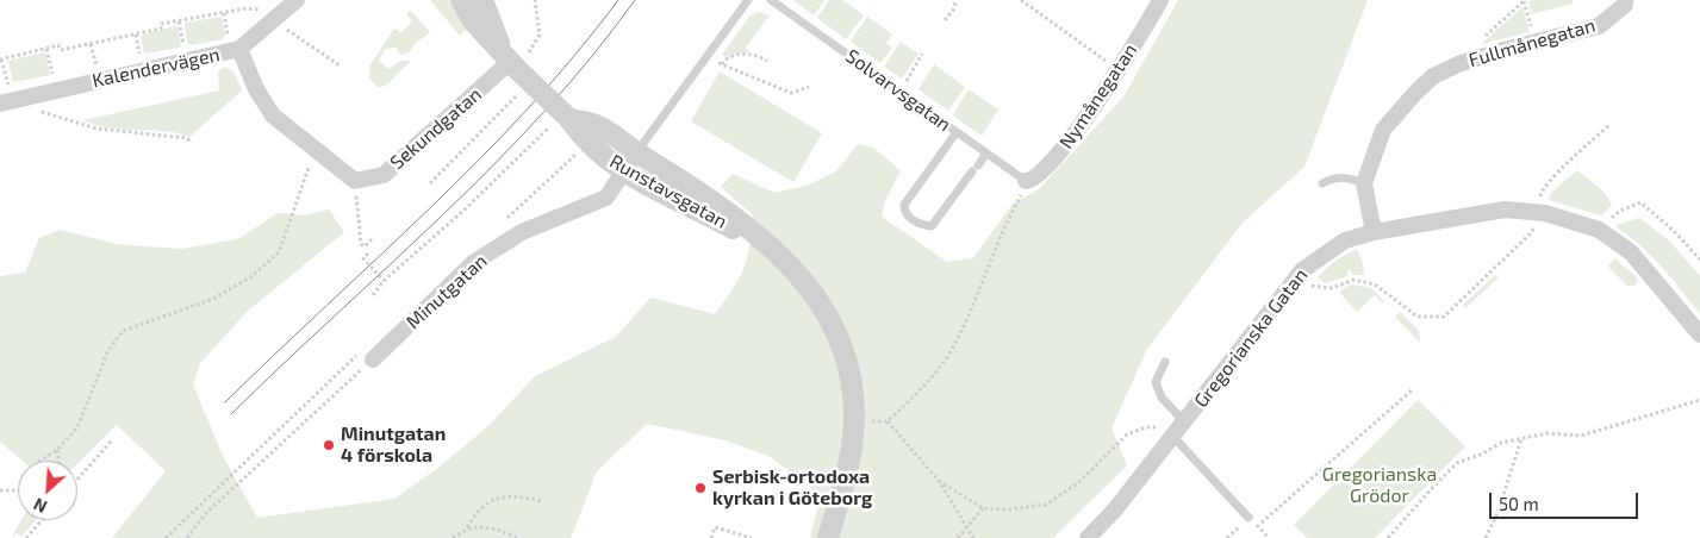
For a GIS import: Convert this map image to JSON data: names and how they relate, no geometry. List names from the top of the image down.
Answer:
{
  "streets": {
    "street": [
      "Fullmånegatan",
      "Kalendervägen",
      "Nymånegatan",
      "Sekundgatan",
      "Runstavsgatan",
      "Minutgatan",
      "Gregorianska Gatan"
    ],
    "lane": ["Solvarvsgatan"]
  },
  "crossings": [
    ["Solvarvsgatan", "Nymånegatan"],
    ["Sekundgatan", "Runstavsgatan"],
    ["Runstavsgatan", "Minutgatan"]
  ],
  "parks": ["Gregorianska Grödor"],
  "places": ["Minutgatan 4 förskola", "Serbisk-ortodoxa kyrkan i Göteborg"],
  "scale_bar": "50 m",
  "north": "bottom left"
}
